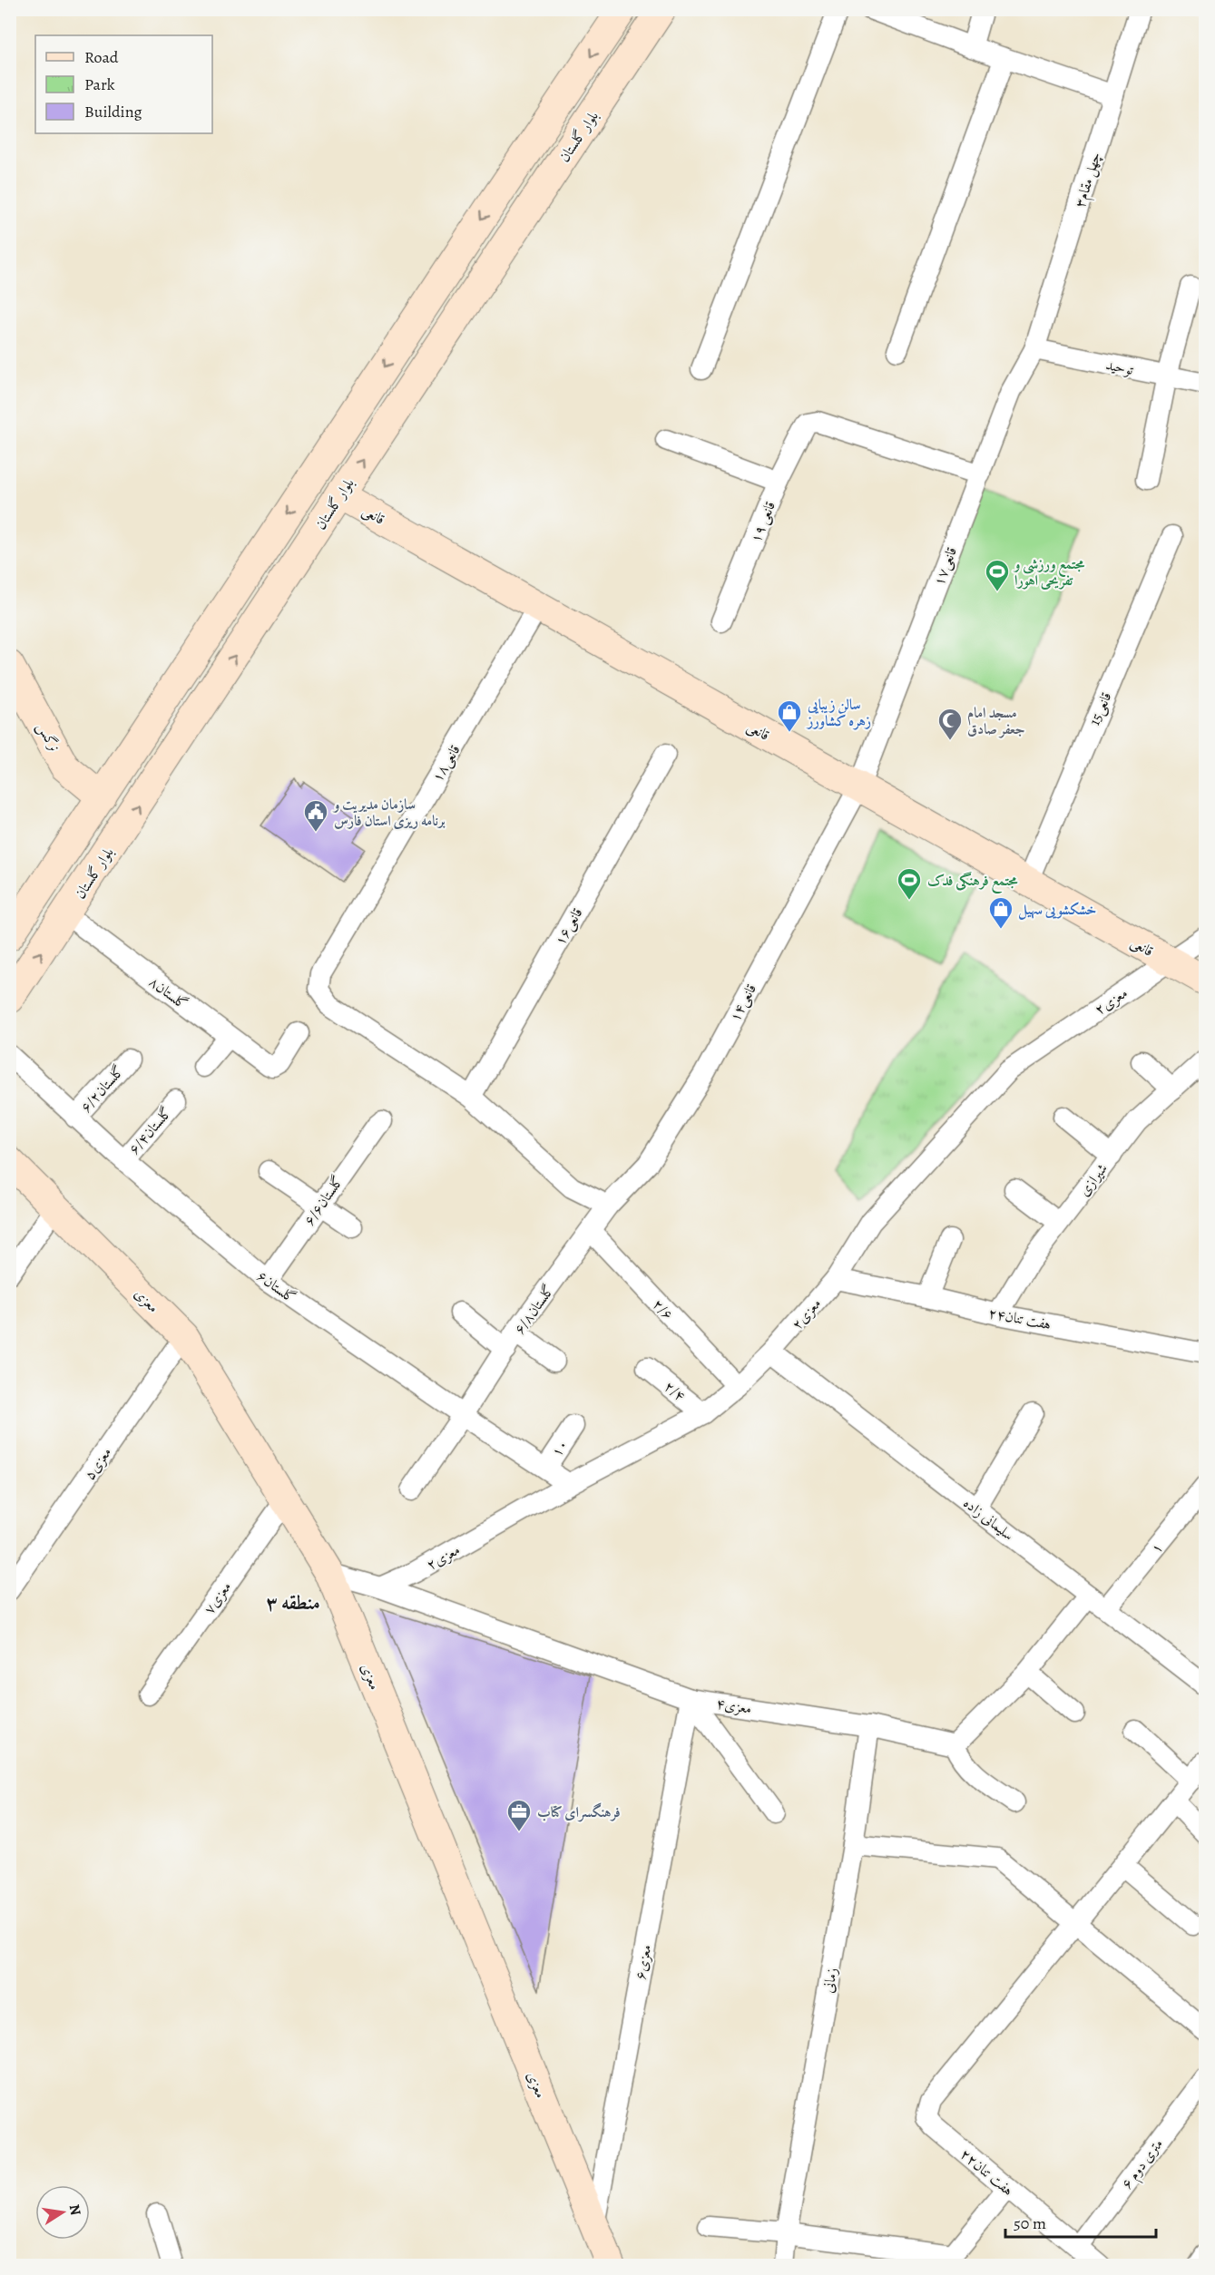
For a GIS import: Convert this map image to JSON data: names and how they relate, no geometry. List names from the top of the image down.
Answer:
{
  "streets": {
    "street": [
      "بلوار گلستان",
      "چهل مقام۳",
      "توحید",
      "قانعی",
      "قانعی ۱۹",
      "۱۷قانعی",
      "15قانعی",
      "نرگس",
      "۱۸قانعی",
      "۱۶قانعی",
      "گلستان۸",
      "۲معزی",
      "۱۴قانعی",
      "۶/۲گلستان",
      "۶/۴گلستان",
      "شیرازی",
      "۶/۶گلستان",
      "گلستان۶",
      "معزی",
      "۶/۸گلستان",
      "۲/۶",
      "هفت تنان۲۴",
      "۲/۴",
      "۱۰",
      "۵معزی",
      "سلیمانی زاده",
      "۱",
      "۷معزی",
      "۴معزی",
      "۶معزی",
      "زمانی",
      "۶ متری دوم",
      "۲۲هفت تنان"
    ]
  },
  "crossings": [
    ["بلوار گلستان", "قانعی"],
    ["بلوار گلستان", "گلستان۸"],
    ["چهل مقام۳", "توحید"],
    ["چهل مقام۳", "۱۷قانعی"],
    ["توحید", "۱۷قانعی"],
    ["قانعی", "۱۷قانعی"],
    ["قانعی", "15قانعی"],
    ["قانعی", "۱۸قانعی"],
    ["قانعی", "۲معزی"],
    ["قانعی", "۱۴قانعی"],
    ["قانعی ۱۹", "۱۷قانعی"],
    ["۱۷قانعی", "۱۴قانعی"],
    ["۱۸قانعی", "۱۶قانعی"],
    ["۲معزی", "گلستان۶"],
    ["۲معزی", "۲/۶"],
    ["۲معزی", "هفت تنان۲۴"],
    ["۲معزی", "۲/۴"],
    ["۲معزی", "سلیمانی زاده"],
    ["۲معزی", "۴معزی"],
    ["۱۴قانعی", "۶/۸گلستان"],
    ["۶/۲گلستان", "گلستان۶"],
    ["۶/۴گلستان", "گلستان۶"],
    ["شیرازی", "هفت تنان۲۴"],
    ["۶/۶گلستان", "گلستان۶"],
    ["گلستان۶", "۶/۸گلستان"],
    ["گلستان۶", "۱۰"],
    ["معزی", "۵معزی"],
    ["معزی", "۷معزی"],
    ["معزی", "۴معزی"],
    ["معزی", "۶معزی"],
    ["۶/۸گلستان", "۲/۶"],
    ["سلیمانی زاده", "۱"],
    ["۴معزی", "۶معزی"],
    ["۴معزی", "زمانی"],
    ["۶ متری دوم", "۲۲هفت تنان"]
  ],
  "districts": ["منطقه ۳"],
  "places": {
    "sports": ["مجتمع ورزشی و تفریحی اهورا", "مجتمع فرهنگی فدک"],
    "shop": ["سالن زیبایی زهره کشاورز", "خشکشویی سهیل"],
    "mosque": ["مسجد امام جعفر صادق"],
    "public building": ["سازمان مدیریت و برنامه ریزی استان فارس"],
    "office": ["فرهنگسرای کتاب"]
  },
  "legend": ["Road", "Park", "Building"],
  "scale_bar": "50 m",
  "north": "right"
}
